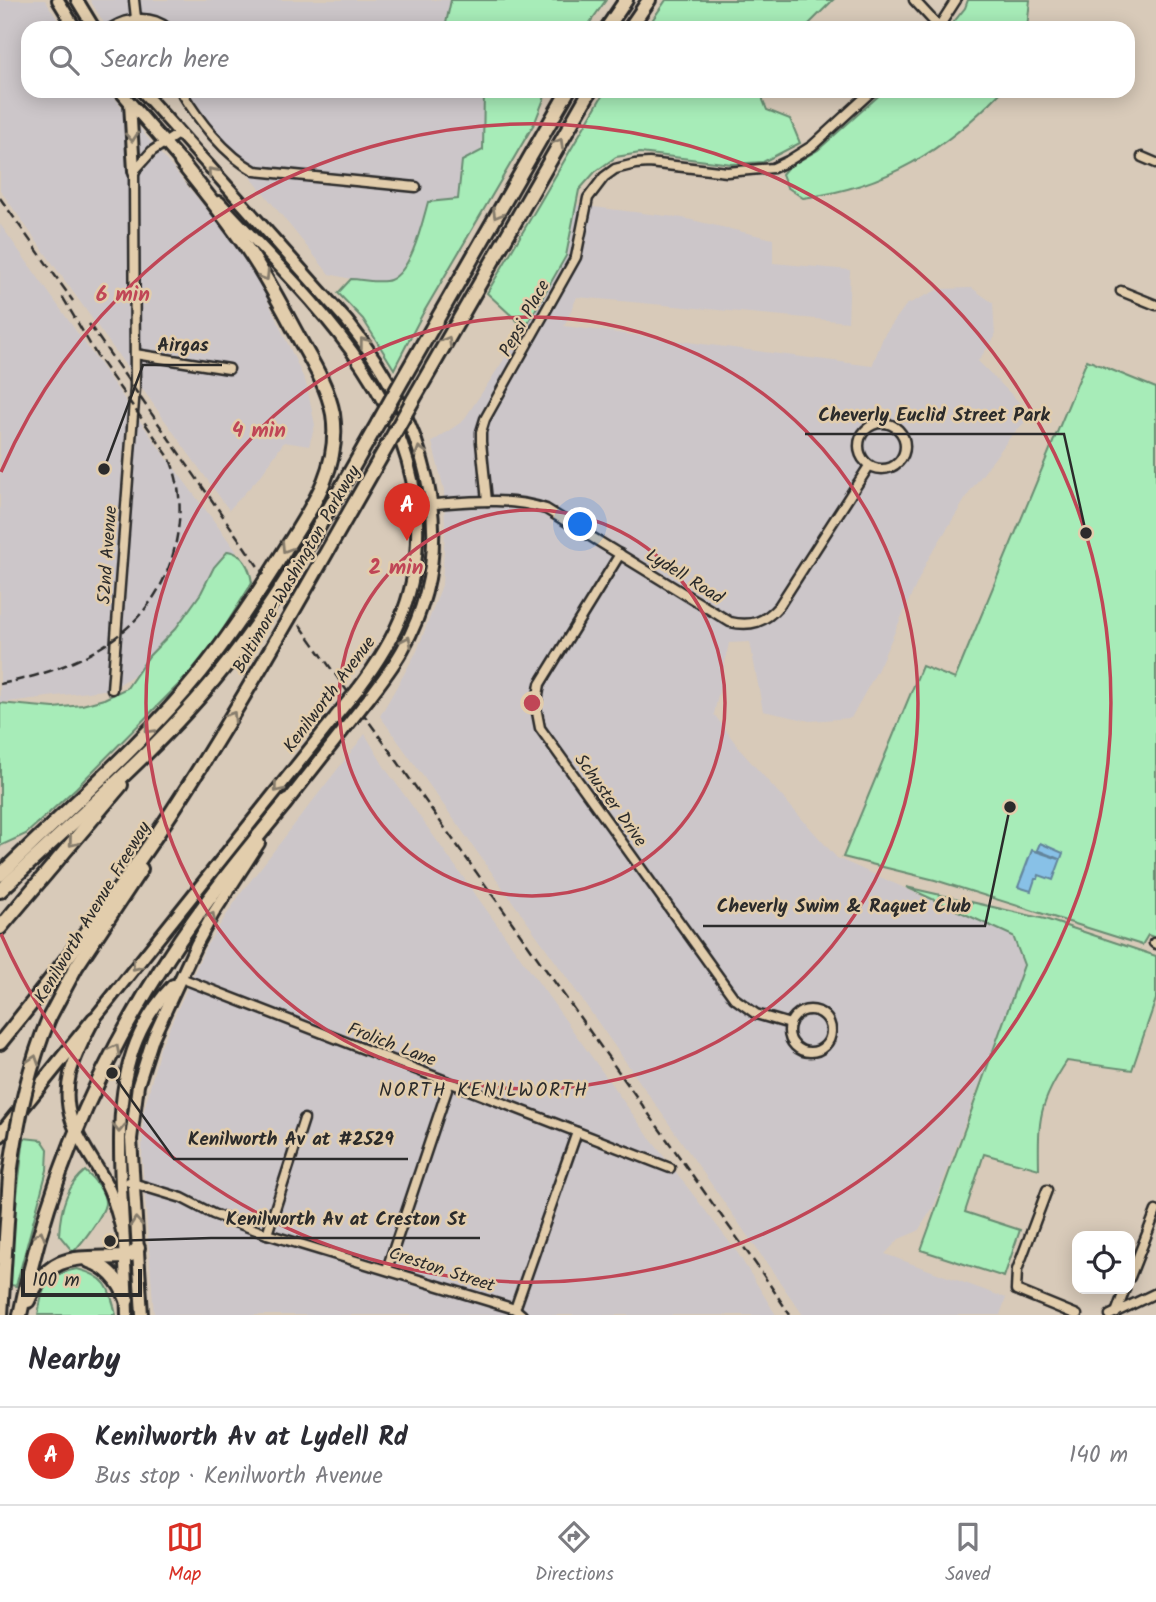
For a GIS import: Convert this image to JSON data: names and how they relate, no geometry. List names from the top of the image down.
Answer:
{
  "streets": {
    "highway": ["Baltimore-Washington Parkway", "Kenilworth Avenue Freeway"],
    "main road": ["Kenilworth Avenue"],
    "street": [
      "Pepsi Place",
      "52nd Avenue",
      "Lydell Road",
      "Schuster Drive",
      "Frolich Lane",
      "Creston Street"
    ]
  },
  "crossings": [
    ["Pepsi Place", "Lydell Road"],
    ["Baltimore-Washington Parkway", "Kenilworth Avenue Freeway"],
    ["Lydell Road", "Kenilworth Avenue"],
    ["Lydell Road", "Schuster Drive"],
    ["Kenilworth Avenue", "Frolich Lane"],
    ["Kenilworth Avenue", "Creston Street"]
  ],
  "districts": ["NORTH KENILWORTH"],
  "places": [
    "Airgas",
    "Cheverly Euclid Street Park",
    "Cheverly Swim & Raquet Club",
    "Kenilworth Av at #2529",
    "Kenilworth Av at Creston St"
  ],
  "scale_bar": "100 m",
  "page": {
    "search": "Search here",
    "pins": "A",
    "scale": "100 m",
    "heading": "Nearby",
    "list": [
      {
        "mark": "A",
        "name": "Kenilworth Av at Lydell Rd",
        "note": "Bus stop · Kenilworth Avenue",
        "value": "140 m"
      }
    ],
    "nav": ["Map", "Directions", "Saved"]
  },
  "rings": ["6 min", "4 min", "2 min"]
}
